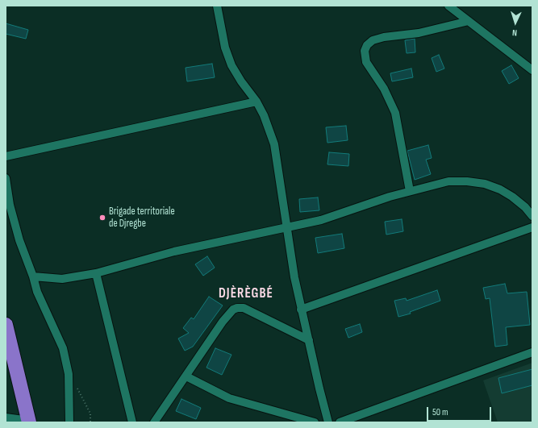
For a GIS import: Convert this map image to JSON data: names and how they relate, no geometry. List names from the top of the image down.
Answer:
{
  "districts": ["DJÈRÈGBÉ"],
  "places": ["Brigade territoriale de Djregbe"],
  "scale_bar": "50 m",
  "north": "bottom"
}
